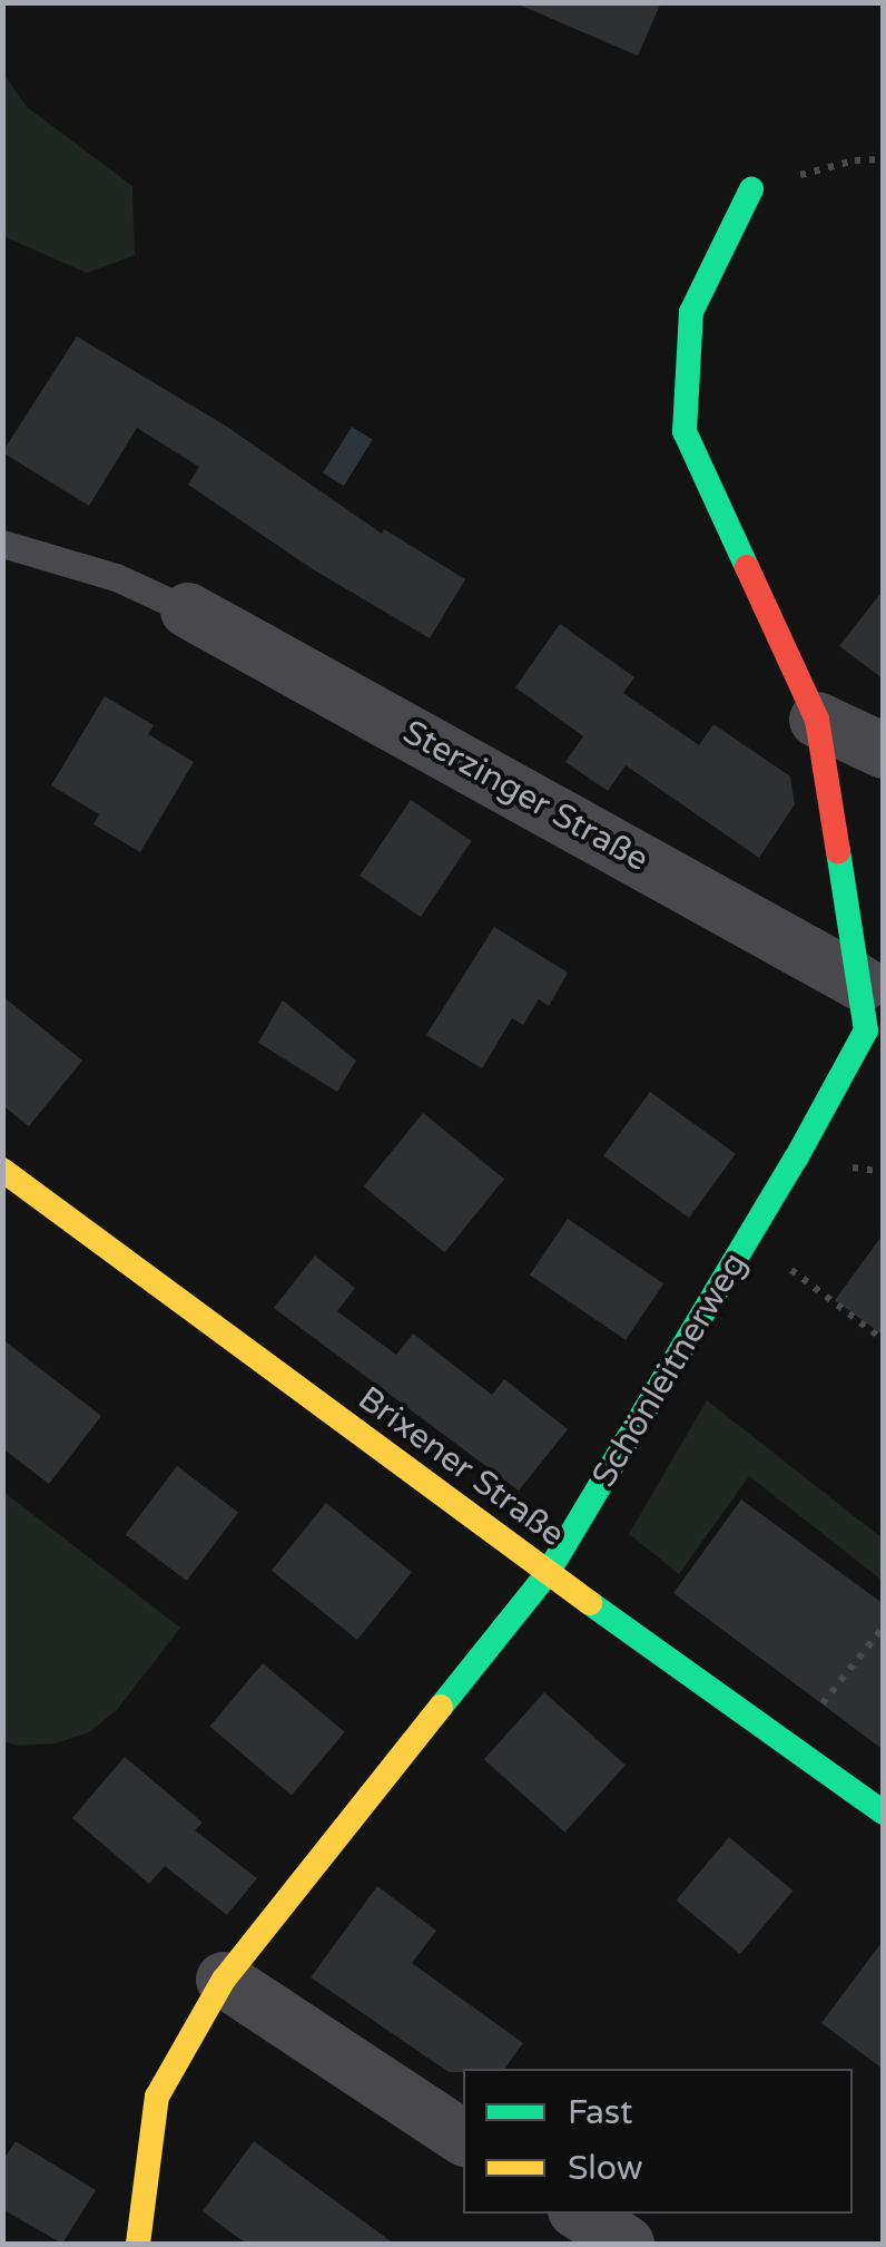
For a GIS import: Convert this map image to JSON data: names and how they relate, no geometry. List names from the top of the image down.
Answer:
{
  "streets": {
    "street": ["Sterzinger Straße", "Schönleitnerweg", "Brixener Straße"]
  },
  "crossings": [
    ["Sterzinger Straße", "Schönleitnerweg"],
    ["Schönleitnerweg", "Brixener Straße"]
  ],
  "legend": ["Fast", "Slow"]
}
